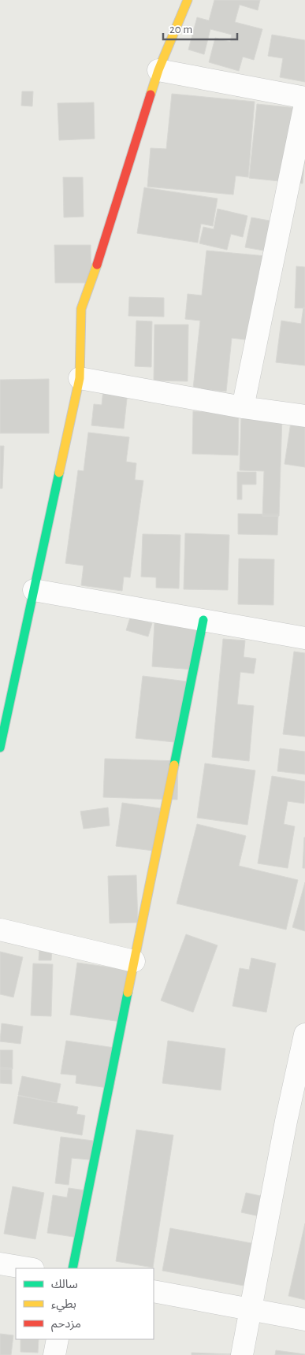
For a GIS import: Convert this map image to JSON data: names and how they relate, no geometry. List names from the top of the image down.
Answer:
{
  "legend": ["سالك", "بطيء", "مزدحم"],
  "scale_bar": "20 m"
}
